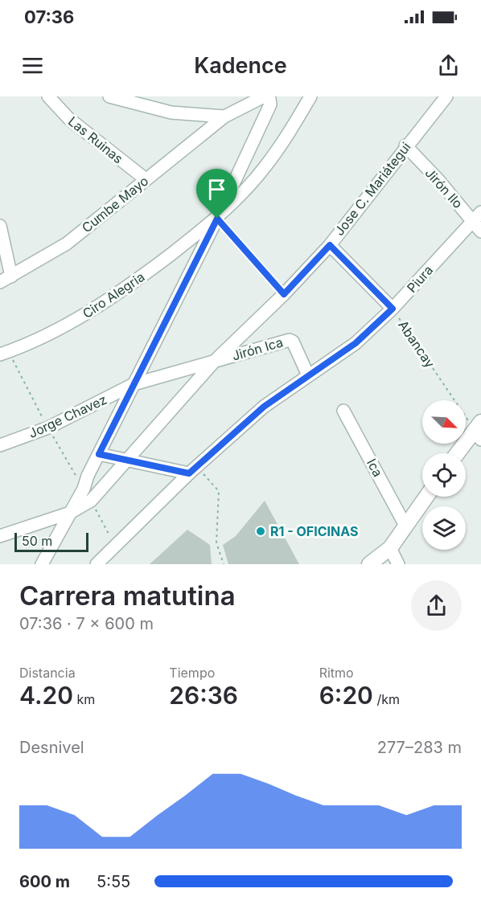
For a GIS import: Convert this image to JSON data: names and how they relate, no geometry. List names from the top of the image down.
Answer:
{
  "streets": {
    "street": [
      "Las Ruinas",
      "Jirón Ilo",
      "Jose C. Mariátegui",
      "Cumbe Mayo",
      "Piura",
      "Ciro Alegria",
      "Abancay",
      "Jirón Ica",
      "Jorge Chavez",
      "Ica"
    ]
  },
  "crossings": [
    ["Las Ruinas", "Cumbe Mayo"],
    ["Jirón Ilo", "Jose C. Mariátegui"],
    ["Jirón Ilo", "Piura"],
    ["Jose C. Mariátegui", "Abancay"],
    ["Jose C. Mariátegui", "Jirón Ica"],
    ["Jose C. Mariátegui", "Jorge Chavez"],
    ["Piura", "Abancay"],
    ["Piura", "Jirón Ica"],
    ["Jirón Ica", "Jorge Chavez"]
  ],
  "places": ["R1 - OFICINAS"],
  "scale_bar": "50 m",
  "north": "bottom right",
  "page": {
    "status": "07:36",
    "header": "Kadence",
    "scale": "50 m",
    "heading": ["Carrera matutina", "07:36 · 7 × 600 m"],
    "stats": [
      ["Distancia", "4.20 km"],
      ["Tiempo", "26:36"],
      ["Ritmo", "6:20 /km"]
    ],
    "chart": ["Desnivel", "277–283 m"],
    "list": [
      {
        "name": "600 m",
        "note": "5:55"
      }
    ]
  }
}
